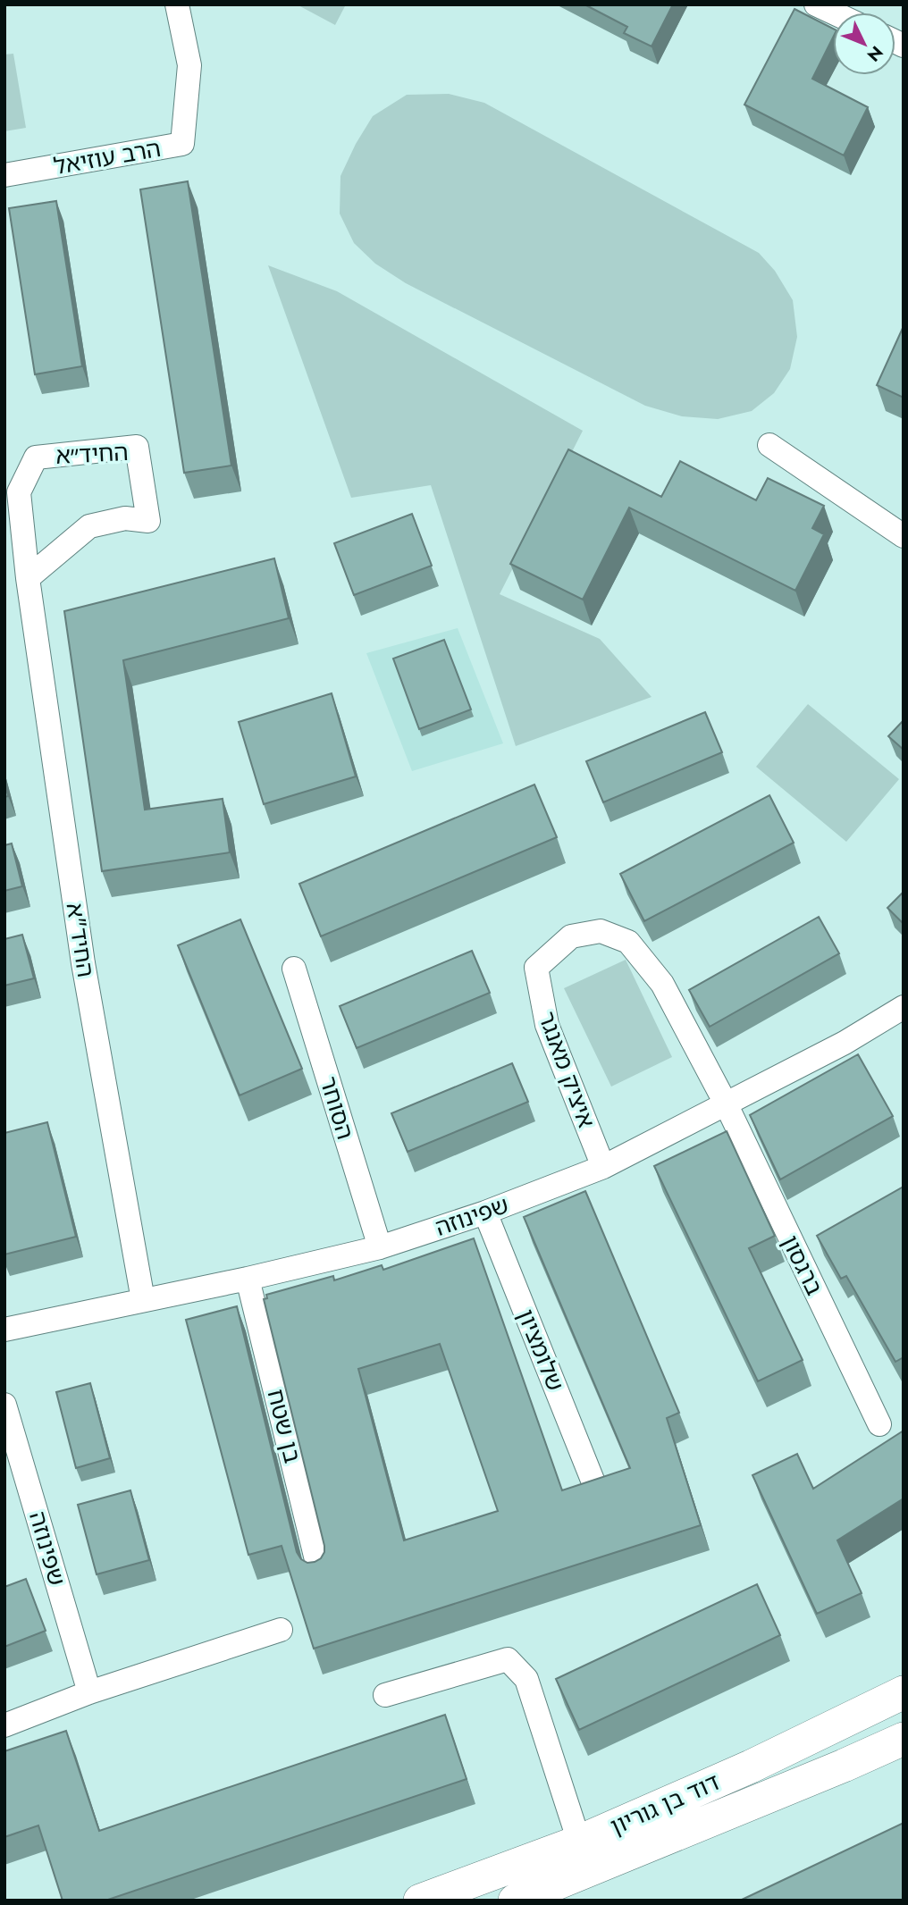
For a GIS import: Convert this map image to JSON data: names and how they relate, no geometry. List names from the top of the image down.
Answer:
{
  "streets": {
    "main road": ["דוד בן גוריון"],
    "street": [
      "הרב עוזיאל",
      "החיד״א",
      "החיד\"א",
      "איציק מאנגר",
      "הסוחר",
      "שפינוזה",
      "ברגסון",
      "שלומציון",
      "בן שטח"
    ]
  },
  "crossings": [
    ["החיד״א", "החיד\"א"],
    ["החיד\"א", "שפינוזה"],
    ["איציק מאנגר", "שפינוזה"],
    ["איציק מאנגר", "ברגסון"],
    ["הסוחר", "שפינוזה"],
    ["שפינוזה", "ברגסון"],
    ["שפינוזה", "שלומציון"],
    ["שפינוזה", "בן שטח"]
  ],
  "north": "bottom right"
}
